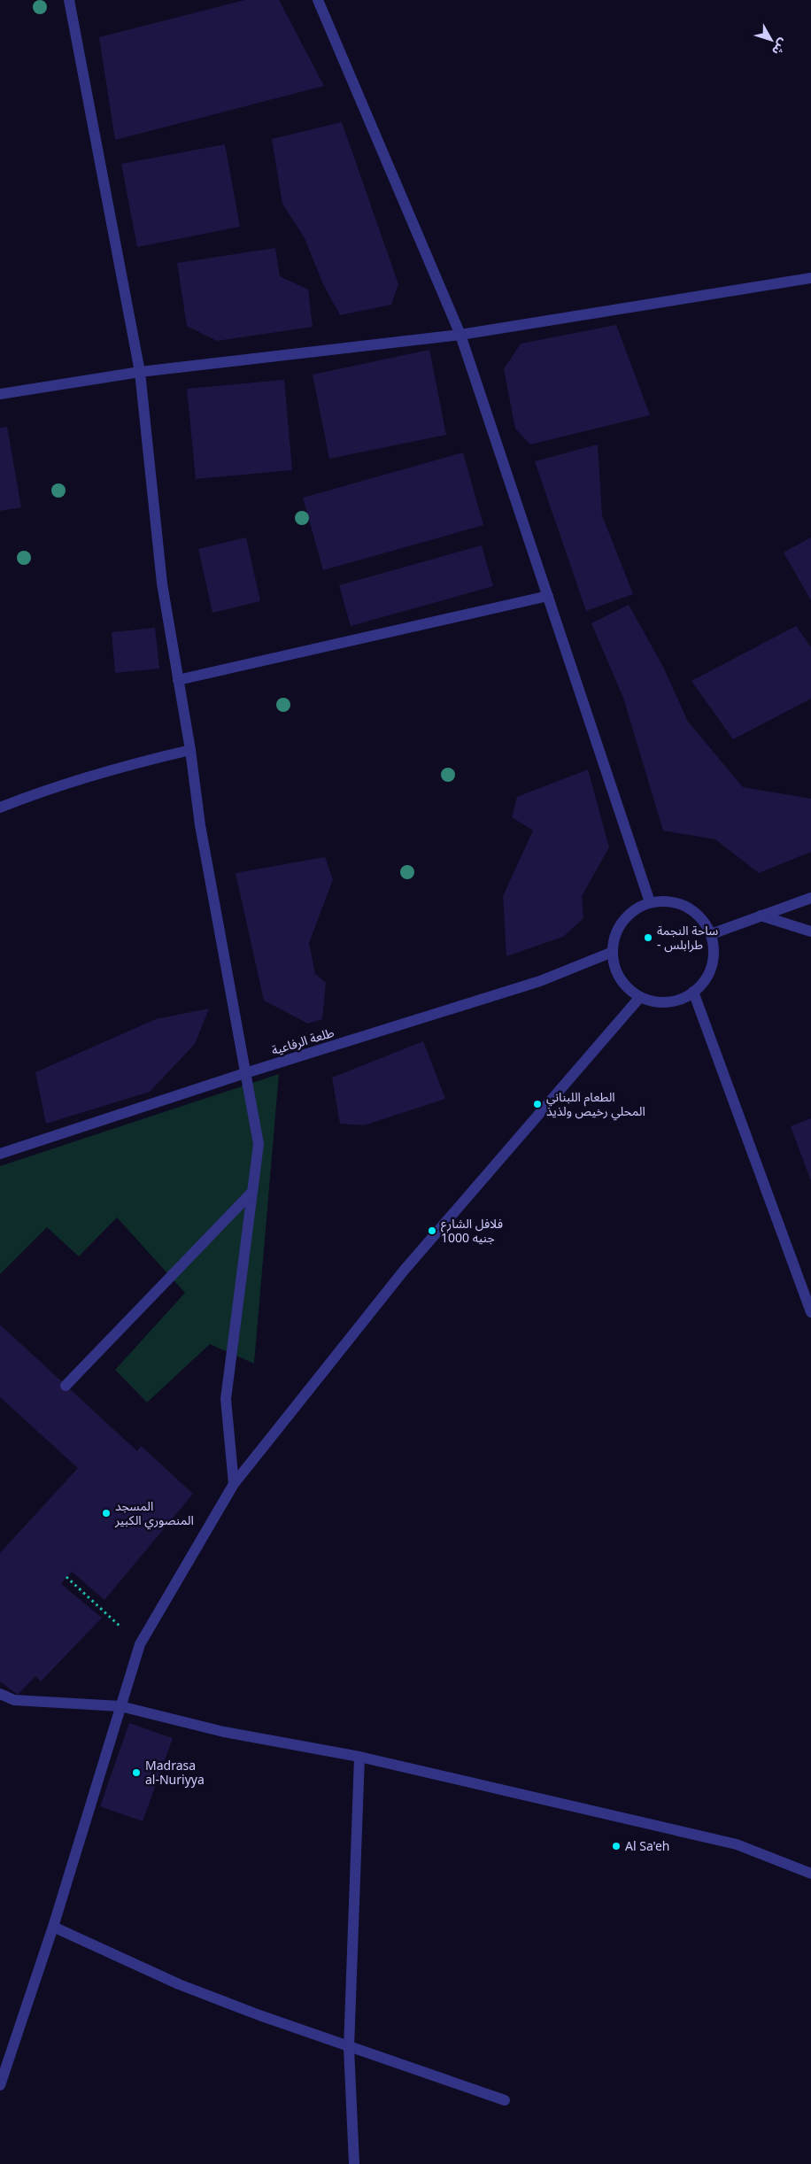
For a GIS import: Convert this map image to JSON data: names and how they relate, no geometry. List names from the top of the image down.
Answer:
{
  "streets": {
    "street": ["طلعة الرفاعية"]
  },
  "places": [
    "ساحة النجمة - طرابلس",
    "الطعام اللبناني المحلي رخيص ولذيذ",
    "فلافل الشارع 1000 جنيه",
    "المسجد المنصوري الكبير",
    "Madrasa al-Nuriyya",
    "Al Sa'eh"
  ],
  "north": "bottom right"
}
